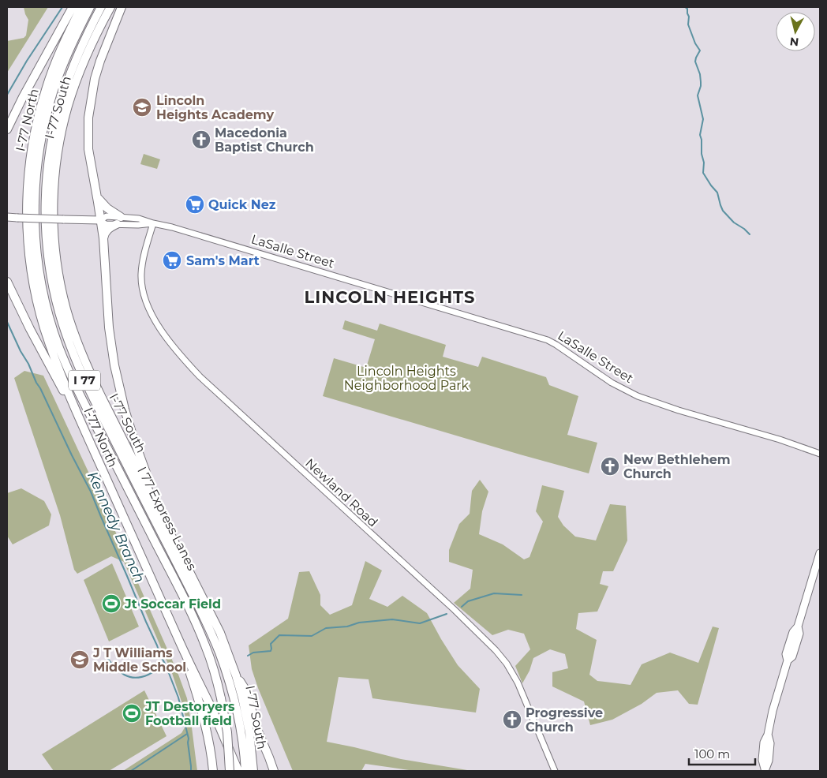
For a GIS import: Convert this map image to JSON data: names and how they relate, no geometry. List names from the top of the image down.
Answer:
{
  "streets": {
    "highway": [
      "I-77 South",
      "I-77 North",
      "I 77",
      "I 77 Express Lanes"
    ],
    "main road": ["LaSalle Street"],
    "street": ["Newland Road"]
  },
  "crossings": [
    ["LaSalle Street", "Newland Road"]
  ],
  "districts": ["LINCOLN HEIGHTS"],
  "water": ["Kennedy Branch"],
  "parks": ["Lincoln Heights Neighborhood Park"],
  "places": {
    "school or university": ["Lincoln Heights Academy", "J T Williams Middle School"],
    "church": ["Macedonia Baptist Church", "New Bethlehem Church", "Progressive Church"],
    "supermarket": ["Quick Nez", "Sam's Mart"],
    "sports": ["Jt Soccar Field", "JT Destoryers Football field"]
  },
  "scale_bar": "100 m",
  "north": "bottom"
}
